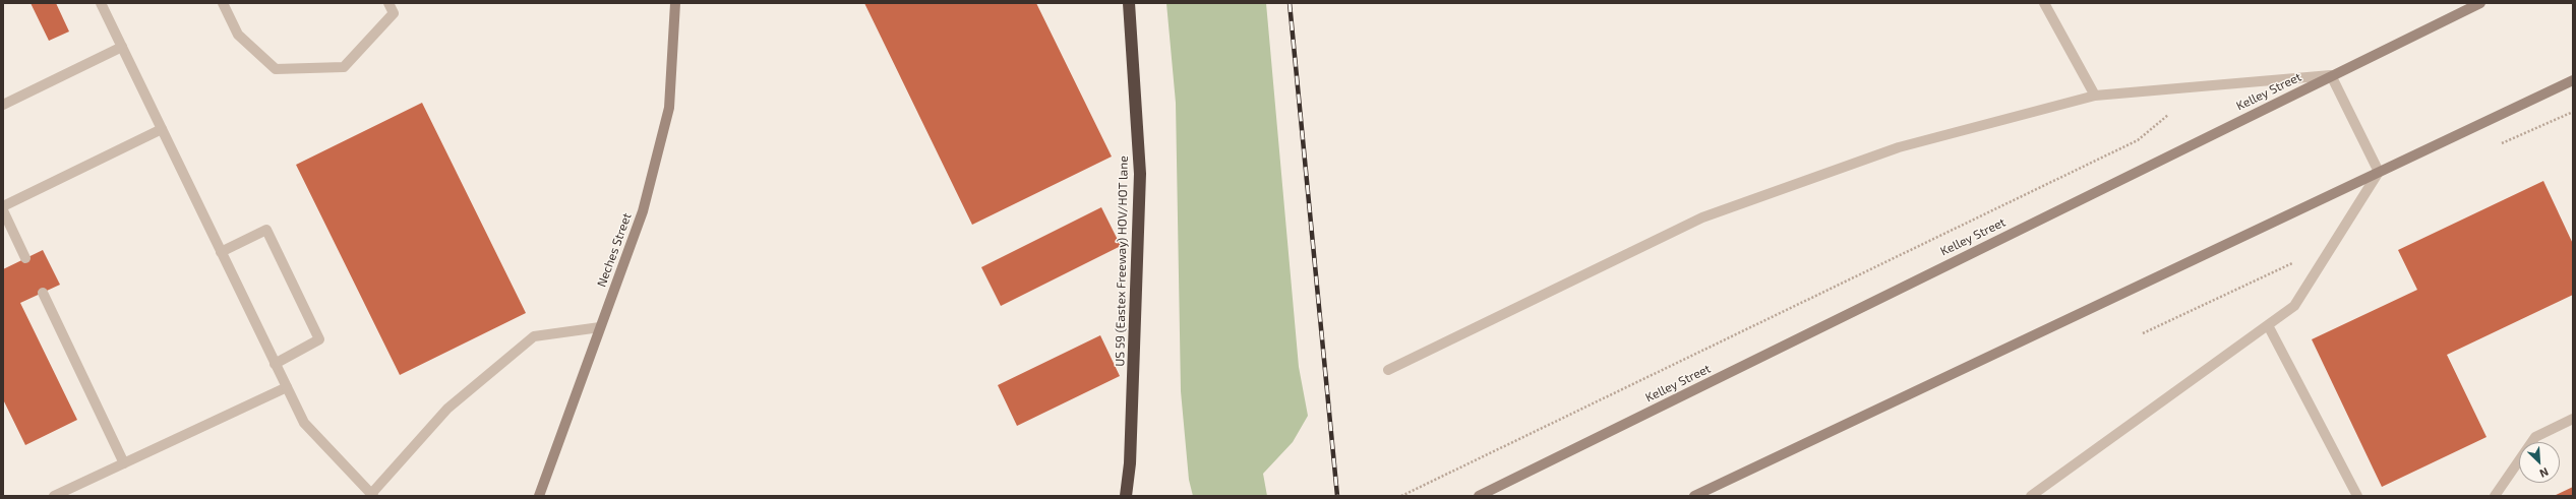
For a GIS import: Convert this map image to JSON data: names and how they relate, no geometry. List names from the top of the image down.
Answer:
{
  "streets": {
    "highway": ["US 59 (Eastex Freeway) HOV/HOT lane"],
    "main road": ["Kelley Street", "Neches Street"]
  },
  "north": "bottom right"
}
